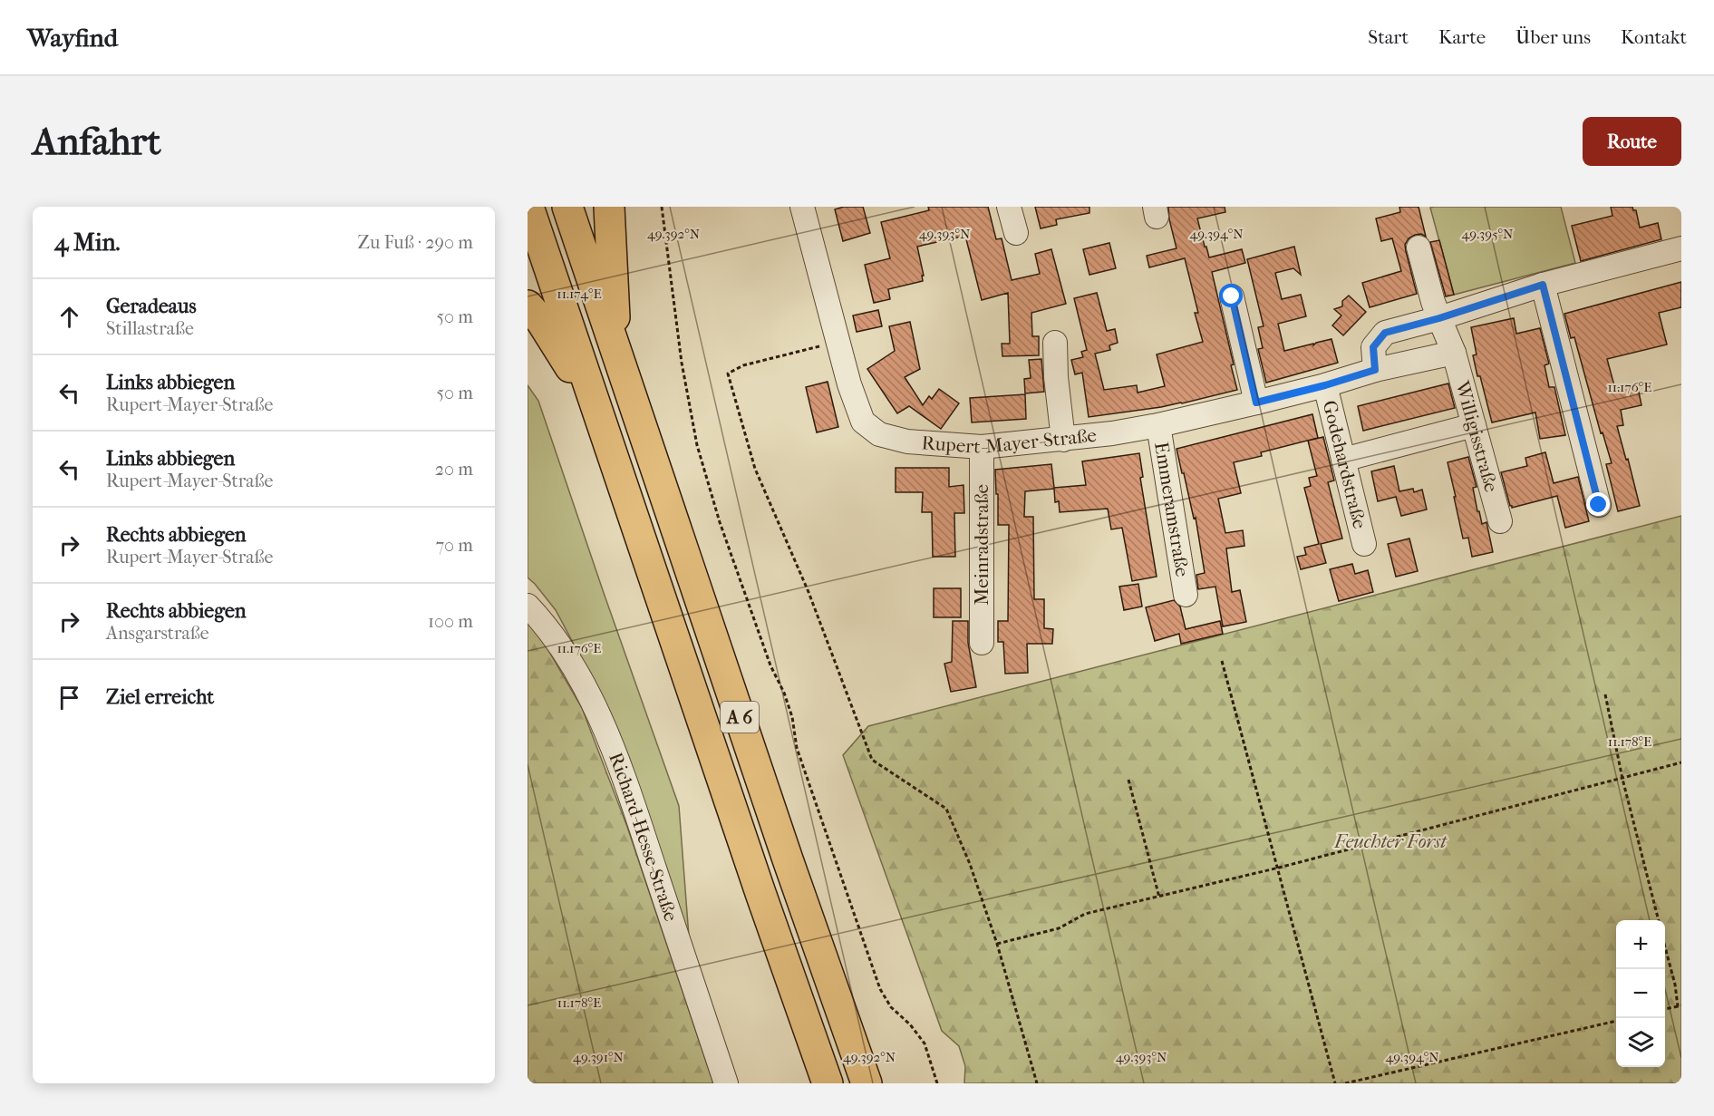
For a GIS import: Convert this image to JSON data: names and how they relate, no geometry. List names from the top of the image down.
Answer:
{
  "streets": {
    "highway": ["A 6"],
    "street": [
      "Willigisstraße",
      "Rupert-Mayer-Straße",
      "Godehardstraße",
      "Emmeramstraße",
      "Meinradstraße",
      "Richard-Hesse-Straße"
    ]
  },
  "crossings": [
    ["Willigisstraße", "Rupert-Mayer-Straße"],
    ["Rupert-Mayer-Straße", "Godehardstraße"],
    ["Rupert-Mayer-Straße", "Emmeramstraße"],
    ["Rupert-Mayer-Straße", "Meinradstraße"]
  ],
  "parks": ["Feuchter Forst"],
  "page": {
    "header": "Wayfind",
    "nav": [
      "Start",
      "Karte",
      "Über uns",
      "Kontakt"
    ],
    "buttons": "Route",
    "title": "Anfahrt",
    "heading": ["4 Min.", "Zu Fuß · 290 m"],
    "list": [
      ["Geradeaus", "Stillastraße", "50 m"],
      ["Links abbiegen", "Rupert-Mayer-Straße", "50 m"],
      ["Links abbiegen", "Rupert-Mayer-Straße", "20 m"],
      ["Rechts abbiegen", "Rupert-Mayer-Straße", "70 m"],
      ["Rechts abbiegen", "Ansgarstraße", "100 m"],
      "Ziel erreicht"
    ],
    "map_buttons": ["+", "−"]
  },
  "coordinates": [
    "49.392°N",
    "49.393°N",
    "49.394°N",
    "49.395°N",
    "11.174°E",
    "11.176°E",
    "11.178°E",
    "49.391°N"
  ]
}
